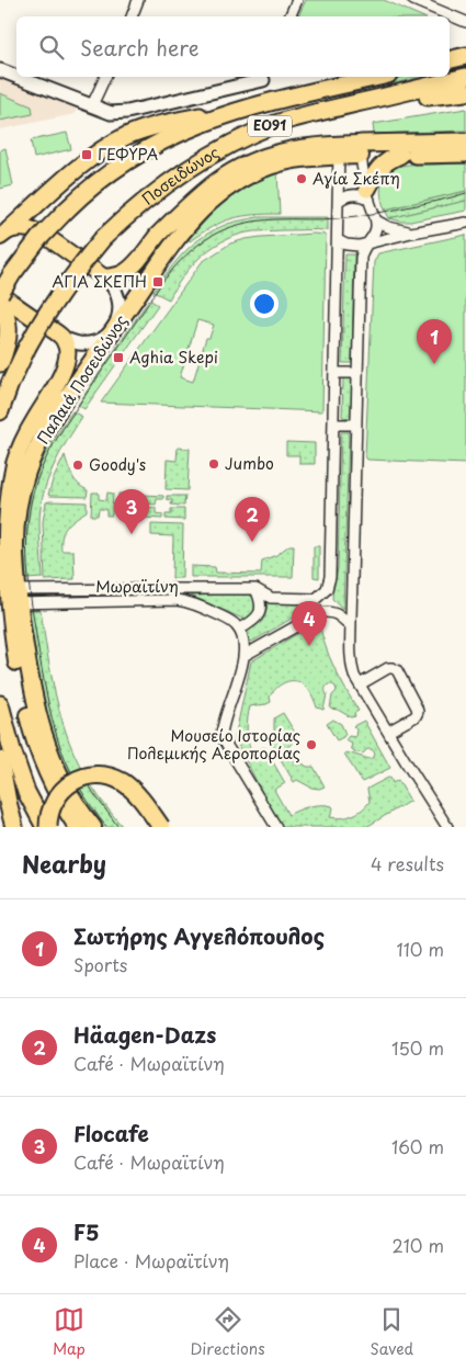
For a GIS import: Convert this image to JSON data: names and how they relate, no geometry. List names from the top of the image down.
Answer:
{
  "streets": {
    "highway": ["ΕΟ91", "Ποσειδώνος"],
    "main road": ["Παλαιά Ποσειδώνος"],
    "street": ["Μωραϊτίνη"]
  },
  "crossings": [
    ["Παλαιά Ποσειδώνος", "Μωραϊτίνη"]
  ],
  "places": {
    "transit": ["ΓΕΦΥΡΑ", "ΑΓΙΑ ΣΚΕΠΗ", "Aghia Skepi"],
    "other": [
      "Αγία Σκέπη",
      "Jumbo",
      "Goody's",
      "Μουσείο Ιστορίας Πολεμικής Αεροπορίας"
    ]
  },
  "page": {
    "search": "Search here",
    "pins": [
      "1",
      "3",
      "2",
      "4"
    ],
    "heading": ["Nearby", "4 results"],
    "list": [
      {
        "mark": "1",
        "name": "Σωτήρης Αγγελόπουλος",
        "note": "Sports",
        "value": "110 m"
      },
      {
        "mark": "2",
        "name": "Häagen-Dazs",
        "note": "Café · Μωραϊτίνη",
        "value": "150 m"
      },
      {
        "mark": "3",
        "name": "Flocafe",
        "note": "Café · Μωραϊτίνη",
        "value": "160 m"
      },
      {
        "mark": "4",
        "name": "F5",
        "note": "Place · Μωραϊτίνη",
        "value": "210 m"
      }
    ],
    "nav": ["Map", "Directions", "Saved"]
  }
}
